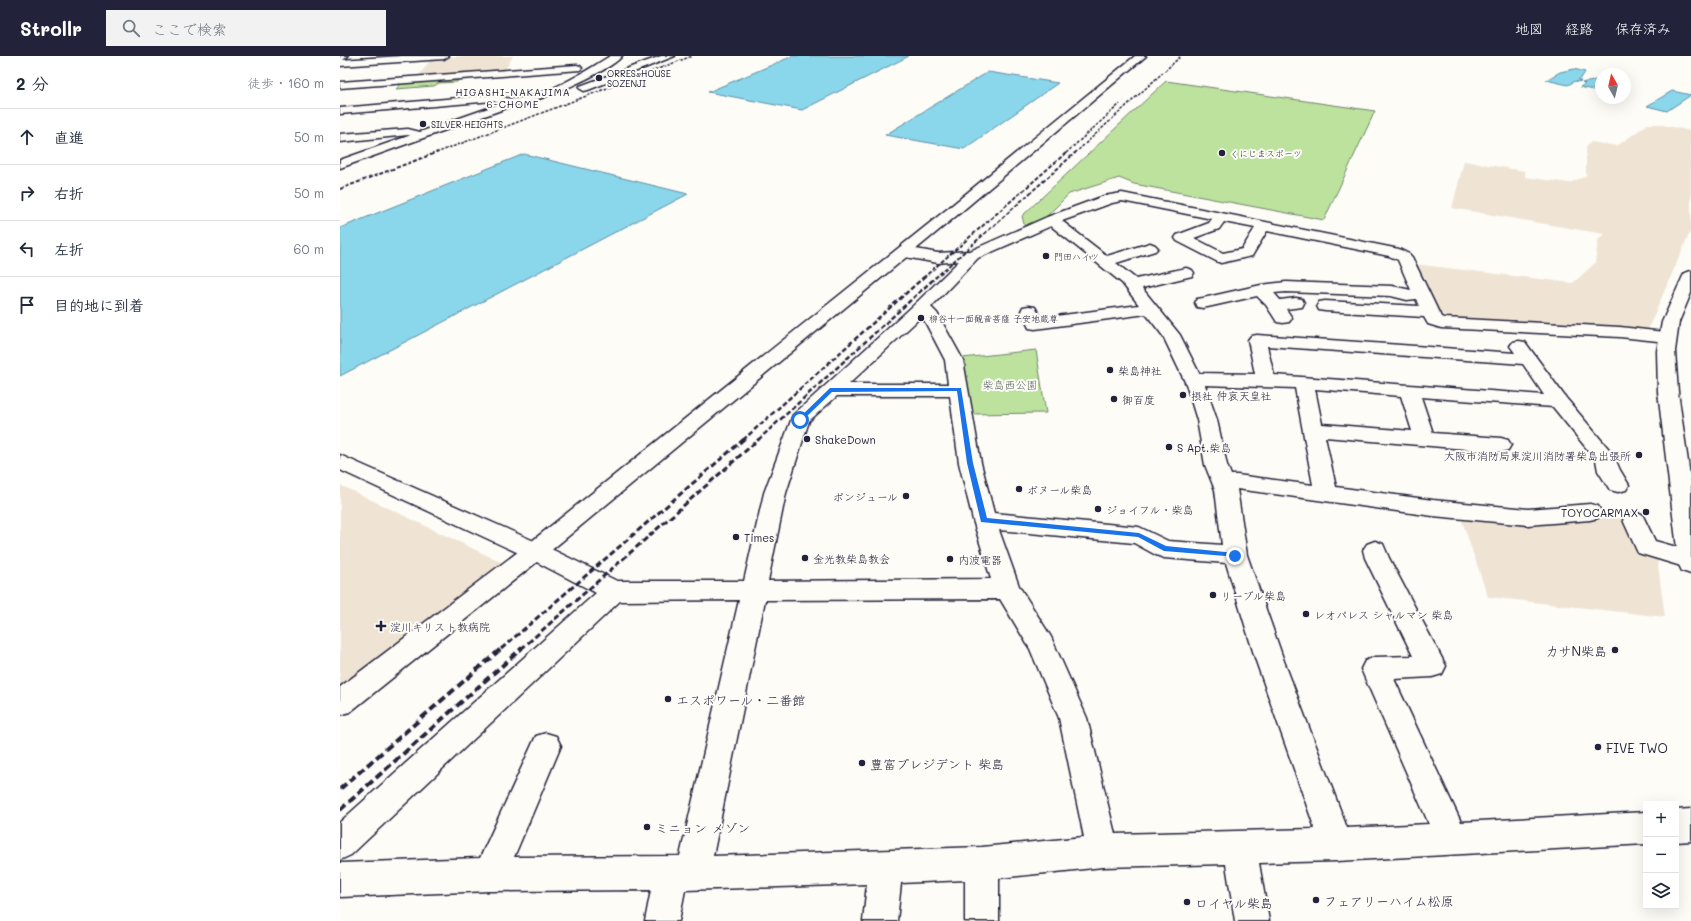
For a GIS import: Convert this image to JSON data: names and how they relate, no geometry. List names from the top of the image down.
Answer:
{
  "districts": ["HIGASHI-NAKAJIMA 6-CHOME"],
  "parks": ["柴島西公園"],
  "places": {
    "other": [
      "ORRES•HOUSE SOZENJI",
      "SILVER HEIGHTS",
      "くにじまスポーツ",
      "門田ハイツ",
      "柳谷十一面観音菩薩 子安地蔵尊",
      "柴島神社",
      "摂社 仲哀天皇社",
      "御百度",
      "ShakeDown",
      "S Apt.柴島",
      "大阪市消防局東淀川消防署柴島出張所",
      "ボヌール柴島",
      "ボンジュール",
      "ジョイフル・柴島",
      "TOYOCARMAX",
      "Times",
      "金光教柴島教会",
      "内波電器",
      "リーブル柴島",
      "レオパレス シャルマン 柴島",
      "カサN柴島",
      "エスポワール・二番館",
      "FIVE TWO",
      "豊富プレジデント 柴島",
      "ミニョン メゾン",
      "フェアリーハイム松原",
      "ロイヤル柴島"
    ],
    "health": ["淀川キリスト教病院"]
  },
  "north": "top",
  "page": {
    "header": "Strollr",
    "search": "ここで検索",
    "nav": ["地図", "経路", "保存済み"],
    "heading": ["2 分", "徒歩 · 160 m"],
    "list": [
      ["直進", "50 m"],
      ["右折", "50 m"],
      ["左折", "60 m"],
      "目的地に到着"
    ],
    "map_buttons": ["+", "−"]
  }
}
